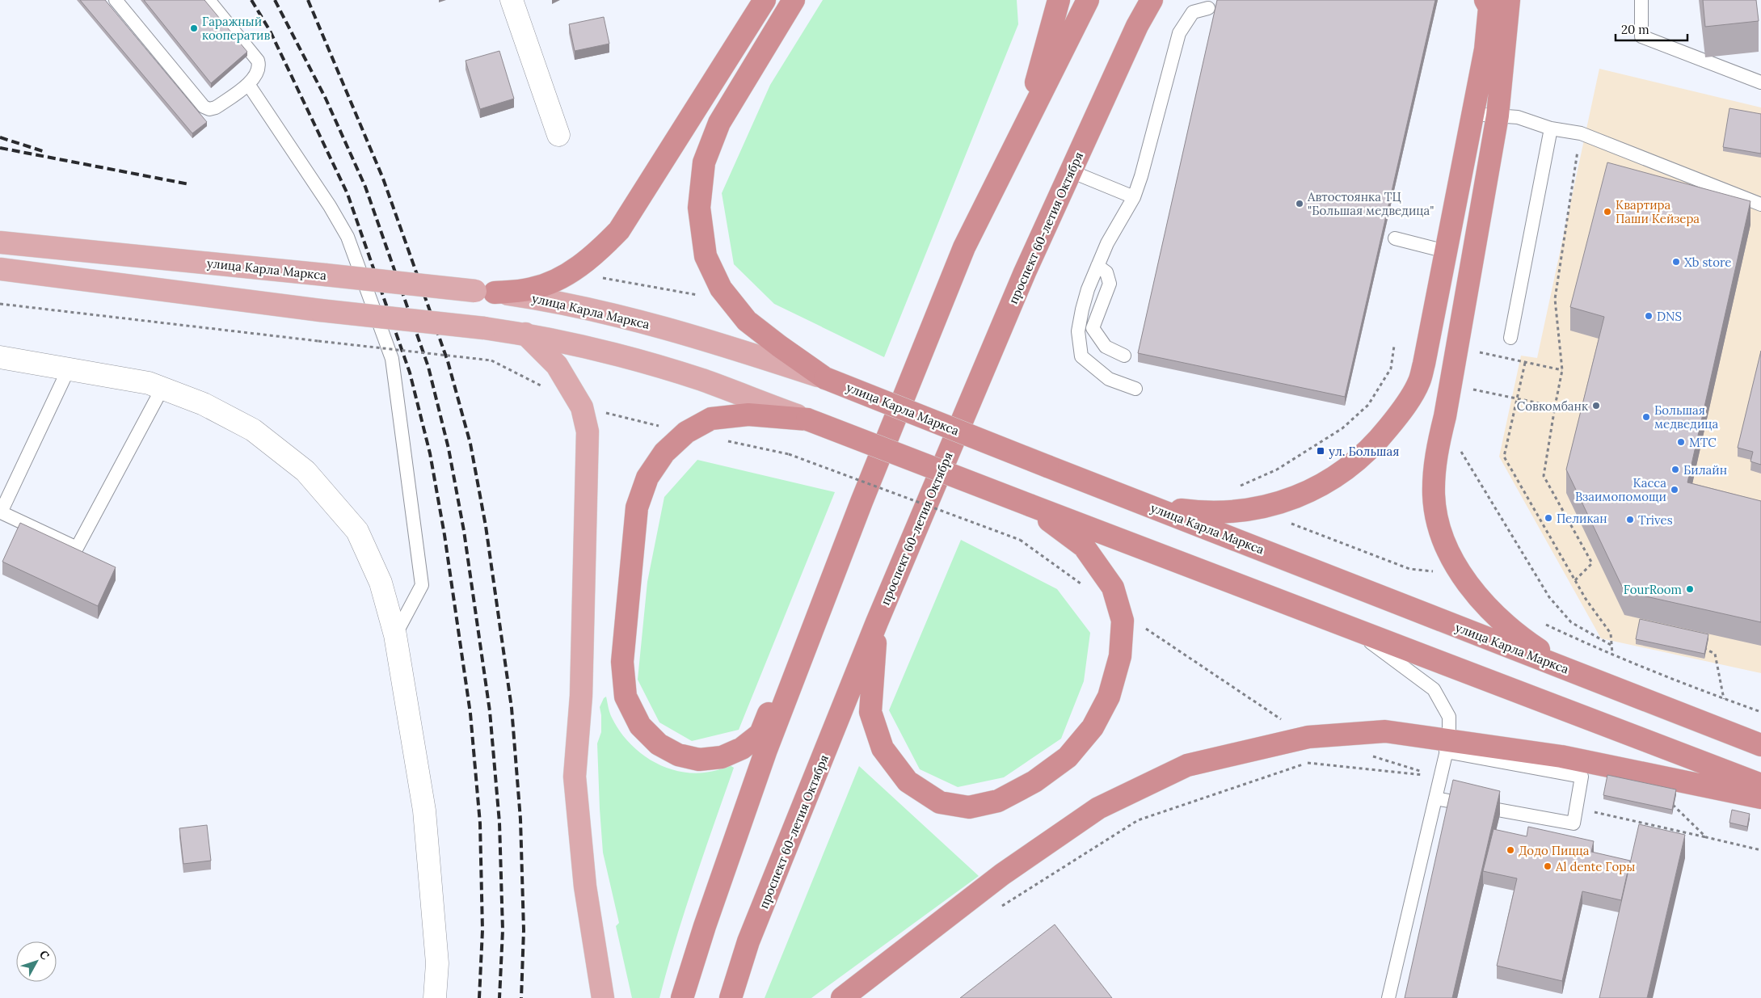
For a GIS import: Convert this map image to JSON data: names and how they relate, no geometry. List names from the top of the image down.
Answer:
{
  "streets": {
    "highway": ["проспект 60-летия Октября", "улица Карла Маркса"]
  },
  "places": {
    "other": [
      "Гаражный кооператив",
      "Автостоянка ТЦ \"Большая медведица\"",
      "Квартира Паши Кейзера",
      "Xb store",
      "DNS",
      "Совкомбанк",
      "Большая медведица",
      "МТС",
      "Билайн",
      "Касса Взаимопомощи",
      "Пеликан",
      "Trives",
      "FourRoom",
      "Додо Пицца",
      "Al dente Горы"
    ],
    "transit": ["ул. Большая"]
  },
  "scale_bar": "20 m",
  "north": "top right"
}
